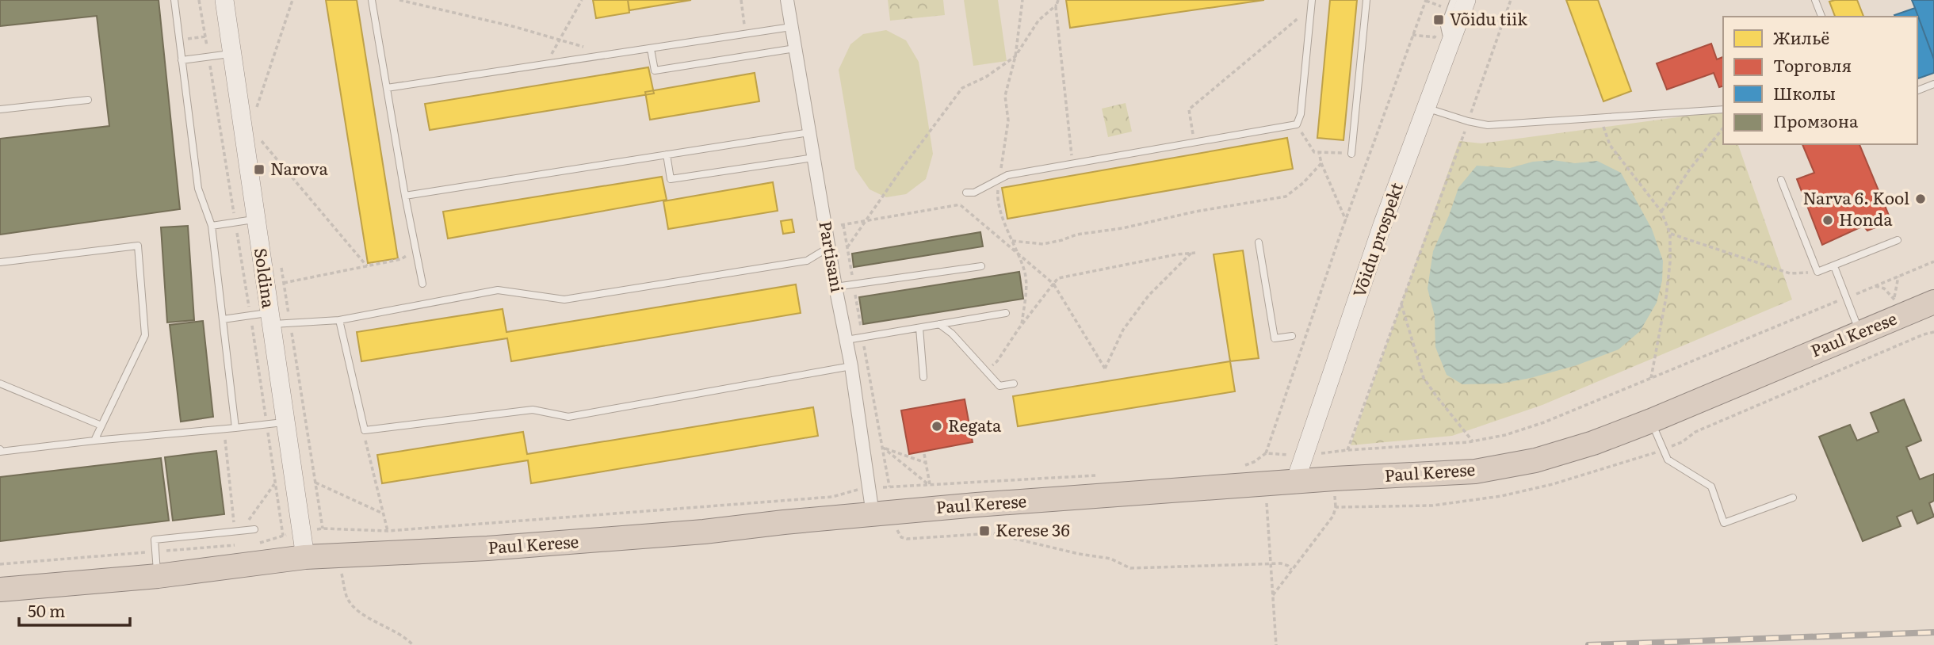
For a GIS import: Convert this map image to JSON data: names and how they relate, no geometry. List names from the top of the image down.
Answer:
{
  "streets": {
    "highway": ["Paul Kerese"],
    "street": ["Võidu prospekt", "Partisani", "Soldina"]
  },
  "crossings": [
    ["Võidu prospekt", "Paul Kerese"],
    ["Partisani", "Paul Kerese"],
    ["Soldina", "Paul Kerese"]
  ],
  "places": {
    "transit": ["Võidu tiik", "Narova", "Kerese 36"],
    "other": ["Narva 6. Kool", "Honda", "Regata"]
  },
  "legend": [
    "Жильё",
    "Торговля",
    "Школы",
    "Промзона"
  ],
  "scale_bar": "50 m"
}
